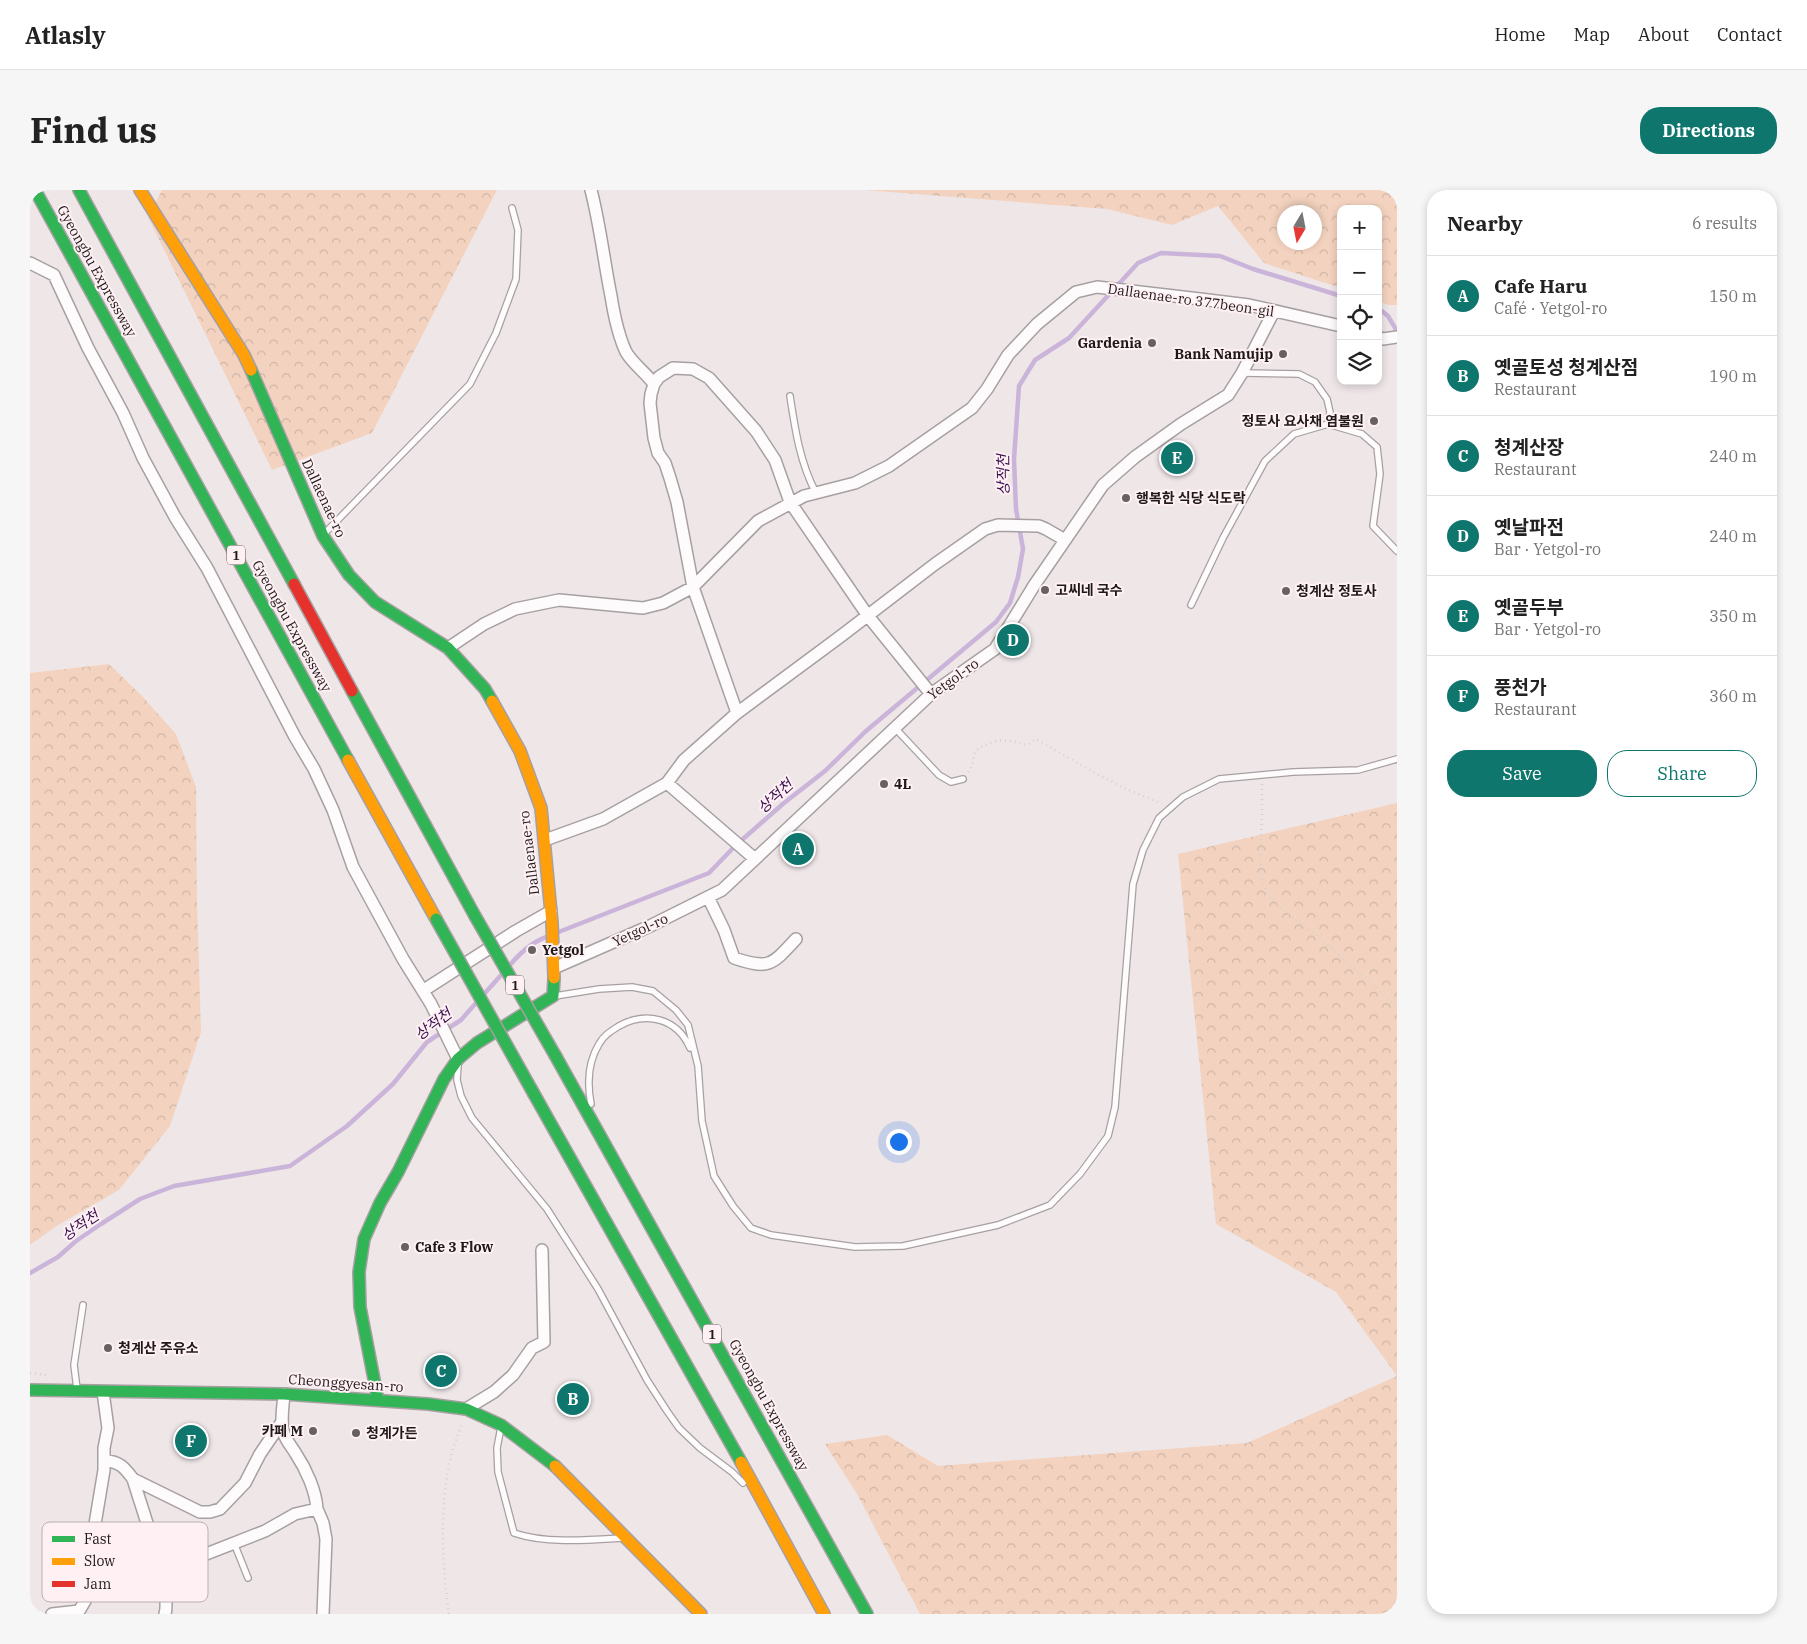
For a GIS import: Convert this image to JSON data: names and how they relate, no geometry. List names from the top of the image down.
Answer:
{
  "streets": {
    "main road": [
      "Gyeongbu Expressway",
      "Dallaenae-ro",
      "1",
      "Cheonggyesan-ro"
    ],
    "street": ["Dallaenae-ro 377beon-gil", "Yetgol-ro"]
  },
  "crossings": [
    ["Gyeongbu Expressway", "1"],
    ["Dallaenae-ro 377beon-gil", "Dallaenae-ro"],
    ["Dallaenae-ro 377beon-gil", "Yetgol-ro"],
    ["Dallaenae-ro", "Yetgol-ro"]
  ],
  "water": ["상적천"],
  "places": [
    "Gardenia",
    "Bank Namujip",
    "정토사 요사채 염불원",
    "행복한 식당 식도락",
    "고씨네 국수",
    "청계산 정토사",
    "4L",
    "Yetgol",
    "Cafe 3 Flow",
    "청계산 주유소",
    "카페 M",
    "청계가든"
  ],
  "legend": ["Fast", "Slow", "Jam"],
  "north": "bottom",
  "page": {
    "header": "Atlasly",
    "nav": [
      "Home",
      "Map",
      "About",
      "Contact"
    ],
    "title": "Find us",
    "buttons": [
      "Directions",
      ["Save", "Share"]
    ],
    "heading": ["Nearby", "6 results"],
    "map_buttons": ["+", "−"],
    "list": [
      {
        "mark": "A",
        "name": "Cafe Haru",
        "note": "Café · Yetgol-ro",
        "value": "150 m"
      },
      {
        "mark": "B",
        "name": "옛골토성 청계산점",
        "note": "Restaurant",
        "value": "190 m"
      },
      {
        "mark": "C",
        "name": "청계산장",
        "note": "Restaurant",
        "value": "240 m"
      },
      {
        "mark": "D",
        "name": "옛날파전",
        "note": "Bar · Yetgol-ro",
        "value": "240 m"
      },
      {
        "mark": "E",
        "name": "옛골두부",
        "note": "Bar · Yetgol-ro",
        "value": "350 m"
      },
      {
        "mark": "F",
        "name": "풍천가",
        "note": "Restaurant",
        "value": "360 m"
      }
    ],
    "pins": [
      "E",
      "D",
      "A",
      "C",
      "B",
      "F"
    ]
  }
}
